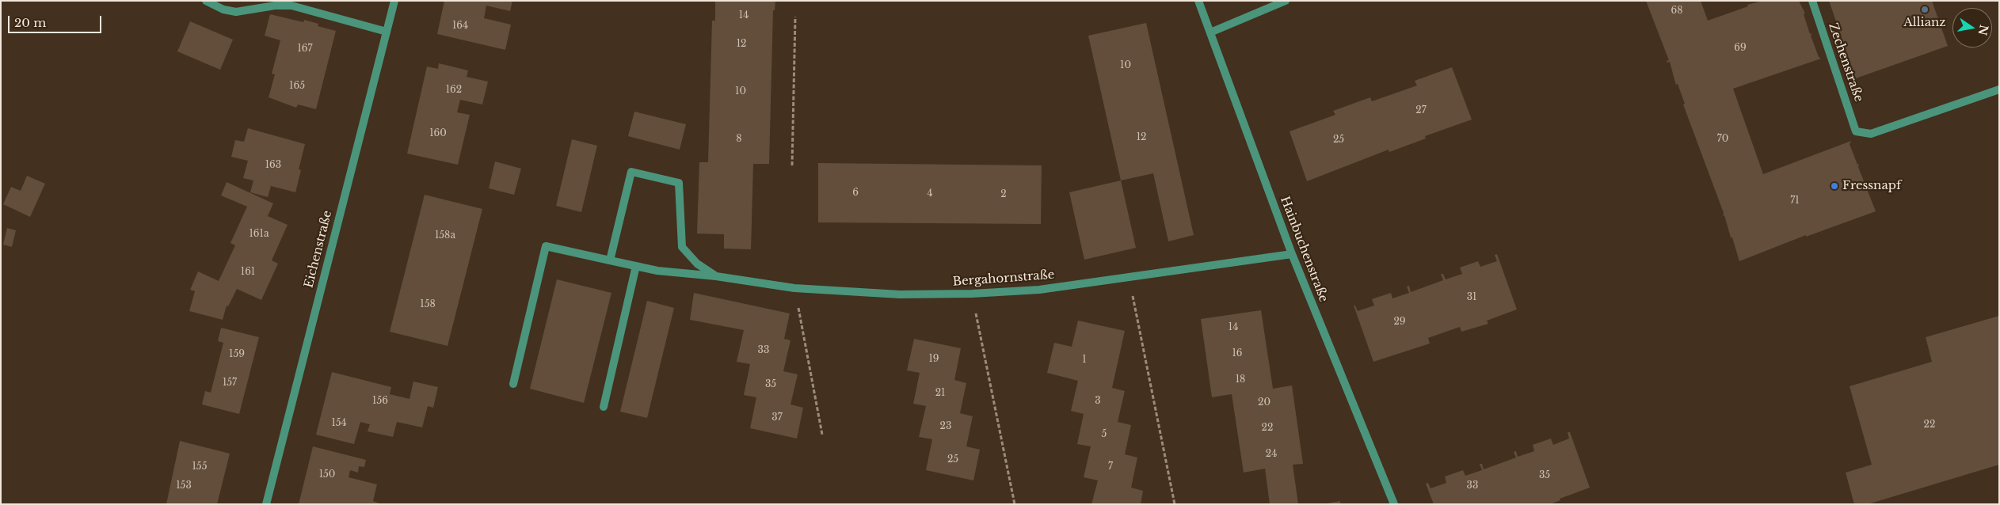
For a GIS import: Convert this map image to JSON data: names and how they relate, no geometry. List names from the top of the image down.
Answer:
{
  "streets": {
    "street": [
      "Zechenstraße",
      "Eichenstraße",
      "Hainbuchenstraße",
      "Bergahornstraße"
    ]
  },
  "crossings": [
    ["Hainbuchenstraße", "Bergahornstraße"]
  ],
  "places": ["Allianz", "Fressnapf"],
  "house_numbers": [
    "68",
    "14",
    "164",
    "12",
    "69",
    "167",
    "10",
    "165",
    "162",
    "10",
    "27",
    "160",
    "12",
    "8",
    "70",
    "25",
    "163",
    "6",
    "4",
    "2",
    "71",
    "161a",
    "158a",
    "161",
    "31",
    "158",
    "29",
    "14",
    "33",
    "16",
    "159",
    "19",
    "1",
    "18",
    "157",
    "35",
    "21",
    "156",
    "3",
    "20",
    "37",
    "154",
    "22",
    "23",
    "22",
    "5",
    "24",
    "25",
    "155",
    "7",
    "150",
    "35",
    "153",
    "33"
  ],
  "scale_bar": "20 m",
  "north": "right"
}
